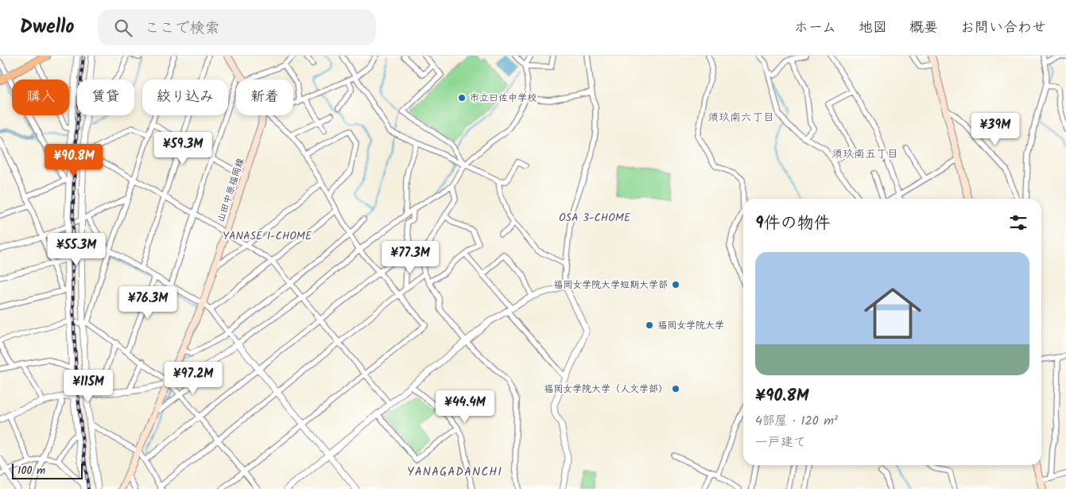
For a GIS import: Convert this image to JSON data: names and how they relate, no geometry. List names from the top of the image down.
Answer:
{
  "streets": {
    "main road": ["山田中原福岡線"]
  },
  "districts": [
    "須玖南六丁目",
    "須玖南五丁目",
    "OSA 3-CHOME",
    "YANASE 1-CHOME",
    "YANAGADANCHI"
  ],
  "places": [
    "市立曰佐中学校",
    "福岡女学院大学短期大学部",
    "福岡女学院大学",
    "福岡女学院大学（人文学部）"
  ],
  "scale_bar": "100 m",
  "page": {
    "header": "Dwello",
    "search": "ここで検索",
    "nav": [
      "ホーム",
      "地図",
      "概要",
      "お問い合わせ"
    ],
    "chip": [
      "購入",
      "賃貸",
      "絞り込み",
      "新着"
    ],
    "price": [
      "¥39M",
      "¥59.3M",
      "¥90.8M",
      "¥55.3M",
      "¥77.3M",
      "¥76.3M",
      "¥97.2M",
      "¥115M",
      "¥44.4M"
    ],
    "heading": "9件の物件",
    "list": [
      {
        "name": "¥90.8M",
        "note": "4部屋 · 120 m² · 一戸建て"
      }
    ],
    "scale": "100 m"
  }
}
